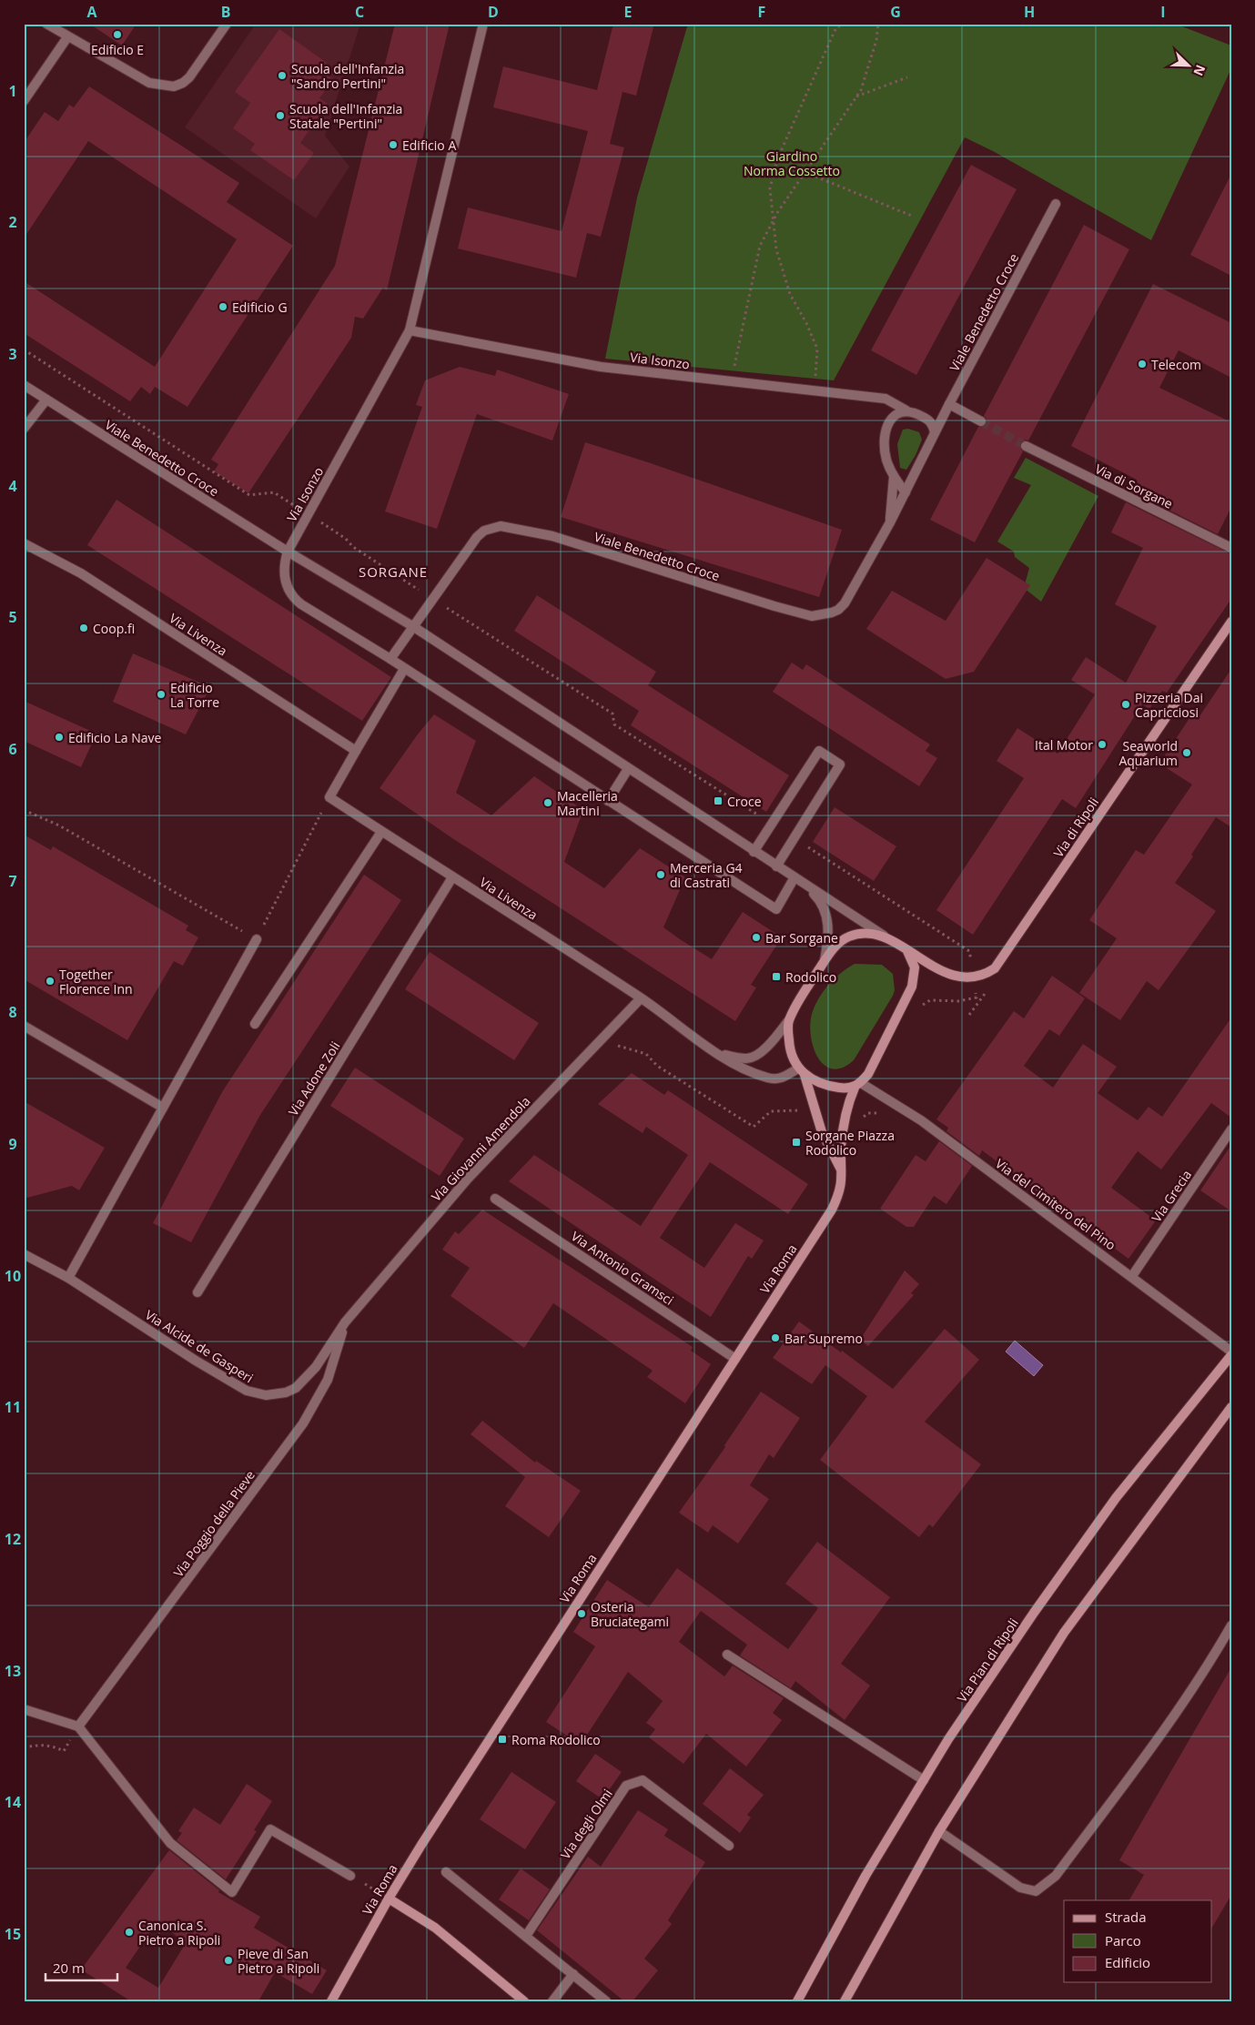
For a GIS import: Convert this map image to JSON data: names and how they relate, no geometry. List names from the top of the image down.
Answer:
{
  "streets": {
    "street": [
      "Viale Benedetto Croce",
      "Via Isonzo",
      "Via di Sorgane",
      "Via Livenza",
      "Via di Ripoli",
      "Via Adone Zoli",
      "Via Giovanni Amendola",
      "Via Grecia",
      "Via del Cimitero del Pino",
      "Via Antonio Gramsci",
      "Via Roma",
      "Via Alcide de Gasperi",
      "Via Poggio della Pieve",
      "Via Pian di Ripoli",
      "Via degli Olmi"
    ]
  },
  "crossings": [
    ["Viale Benedetto Croce", "Via Isonzo"],
    ["Viale Benedetto Croce", "Via Livenza"],
    ["Viale Benedetto Croce", "Via di Ripoli"],
    ["Viale Benedetto Croce", "Via del Cimitero del Pino"],
    ["Viale Benedetto Croce", "Via Roma"],
    ["Via Livenza", "Via di Ripoli"],
    ["Via Livenza", "Via Adone Zoli"],
    ["Via Livenza", "Via Giovanni Amendola"],
    ["Via Livenza", "Via del Cimitero del Pino"],
    ["Via Livenza", "Via Roma"],
    ["Via di Ripoli", "Via del Cimitero del Pino"],
    ["Via di Ripoli", "Via Roma"],
    ["Via Giovanni Amendola", "Via Alcide de Gasperi"],
    ["Via Giovanni Amendola", "Via Poggio della Pieve"],
    ["Via Grecia", "Via del Cimitero del Pino"],
    ["Via del Cimitero del Pino", "Via Roma"],
    ["Via Antonio Gramsci", "Via Roma"],
    ["Via Alcide de Gasperi", "Via Poggio della Pieve"]
  ],
  "districts": ["SORGANE"],
  "parks": ["Giardino Norma Cossetto"],
  "places": {
    "other": [
      "Edificio E",
      "Scuola dell'Infanzia \"Sandro Pertini\"",
      "Scuola dell'Infanzia Statale \"Pertini\"",
      "Edificio A",
      "Edificio G",
      "Telecom",
      "Coop.fi",
      "Edificio La Torre",
      "Pizzeria Dai Capricciosi",
      "Edificio La Nave",
      "Ital Motor",
      "Seaworld Aquarium",
      "Macelleria Martini",
      "Merceria G4 di Castrati",
      "Bar Sorgane",
      "Together Florence Inn",
      "Bar Supremo",
      "Osteria Bruciategami",
      "Canonica S. Pietro a Ripoli",
      "Pieve di San Pietro a Ripoli"
    ],
    "transit": [
      "Croce",
      "Rodolico",
      "Sorgane Piazza Rodolico",
      "Roma Rodolico"
    ]
  },
  "legend": ["Strada", "Parco", "Edificio"],
  "scale_bar": "20 m",
  "north": "bottom right",
  "grid": {
    "columns": [
      "A",
      "B",
      "C",
      "D",
      "E",
      "F",
      "G",
      "H",
      "I"
    ],
    "rows": [
      "1",
      "2",
      "3",
      "4",
      "5",
      "6",
      "7",
      "8",
      "9",
      "10",
      "11",
      "12",
      "13",
      "14",
      "15"
    ]
  }
}
